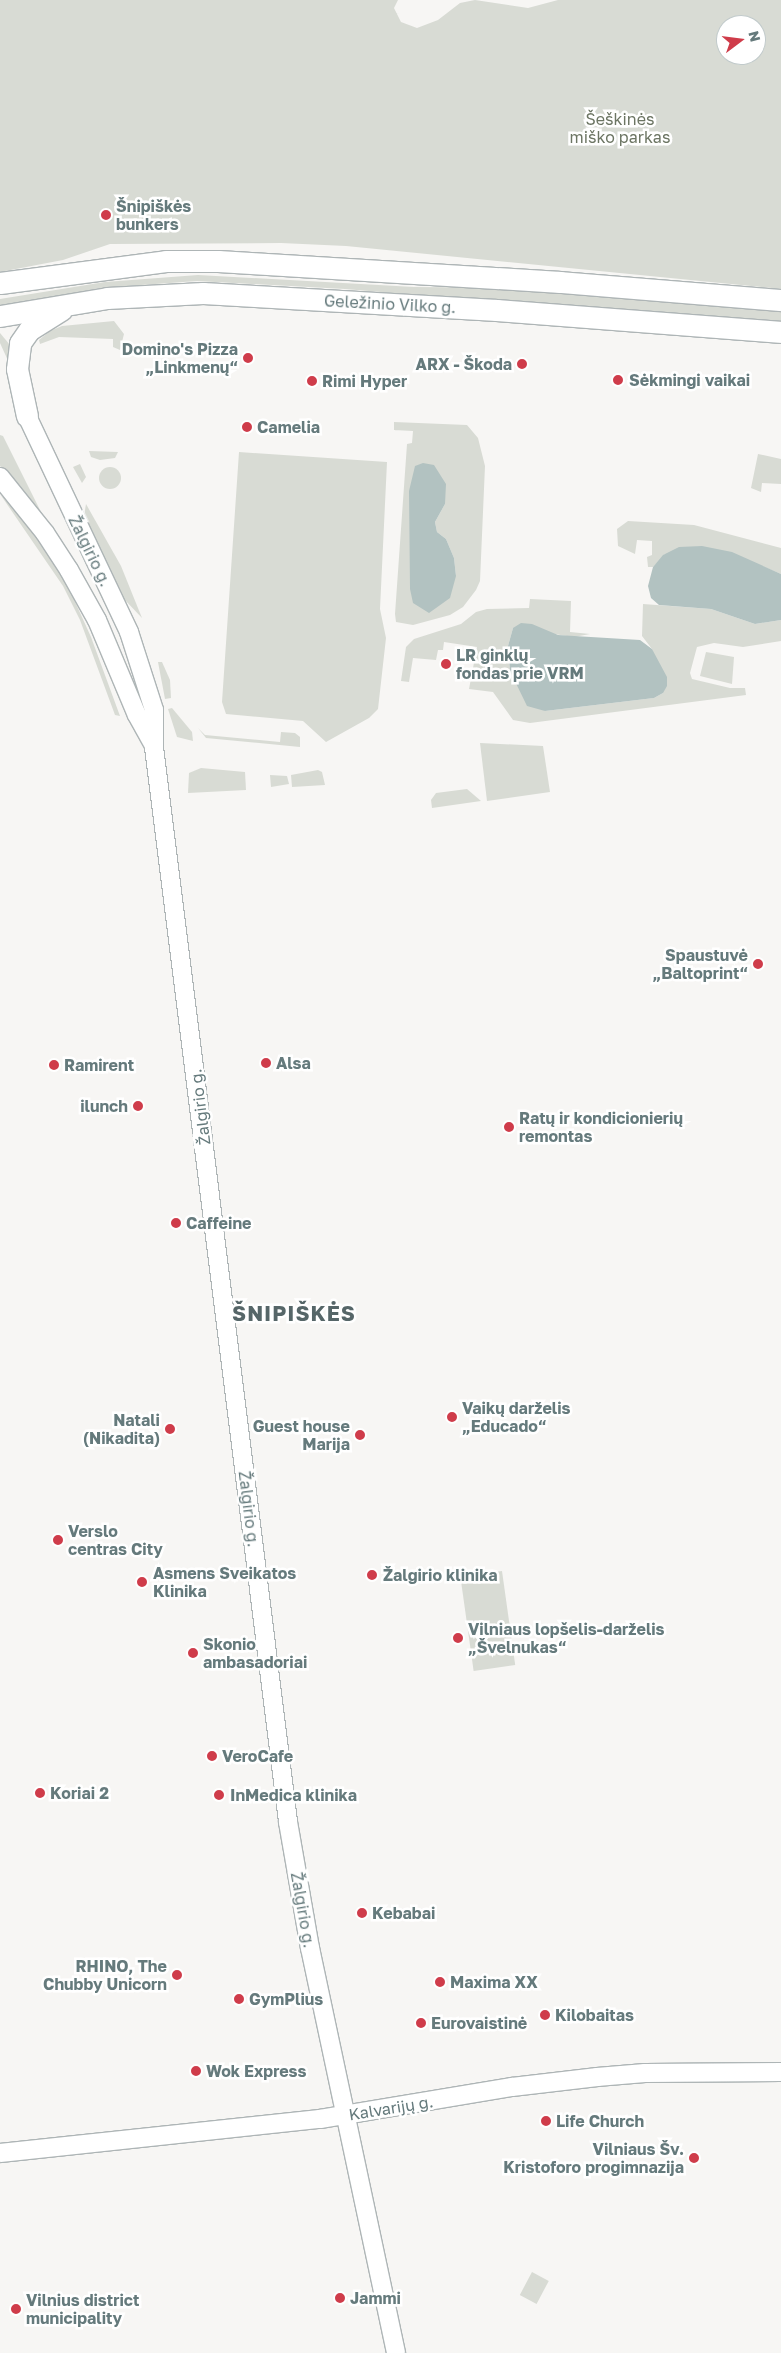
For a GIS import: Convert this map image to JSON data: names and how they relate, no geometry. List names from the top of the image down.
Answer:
{
  "streets": {
    "highway": ["Geležinio Vilko g.", "Žalgirio g."],
    "main road": ["Kalvarijų g."]
  },
  "crossings": [
    ["Žalgirio g.", "Kalvarijų g."]
  ],
  "districts": ["ŠNIPIŠKĖS"],
  "parks": ["Šeškinės miško parkas"],
  "places": [
    "Šnipiškės bunkers",
    "Domino's Pizza „Linkmenų“",
    "ARX - Škoda",
    "Sėkmingi vaikai",
    "Rimi Hyper",
    "Camelia",
    "LR ginklų fondas prie VRM",
    "Spaustuvė „Baltoprint“",
    "Alsa",
    "Ramirent",
    "ilunch",
    "Ratų ir kondicionierių remontas",
    "Caffeine",
    "Vaikų darželis „Educado“",
    "Natali (Nikadita)",
    "Guest house Marija",
    "Verslo centras City",
    "Žalgirio klinika",
    "Asmens Sveikatos Klinika",
    "Vilniaus lopšelis-darželis „Švelnukas“",
    "Skonio ambasadoriai",
    "VeroCafe",
    "Koriai 2",
    "InMedica klinika",
    "Kebabai",
    "RHINO, The Chubby Unicorn",
    "Maxima XX",
    "GymPlius",
    "Kilobaitas",
    "Eurovaistinė",
    "Wok Express",
    "Life Church",
    "Vilniaus Šv. Kristoforo progimnazija",
    "Jammi",
    "Vilnius district municipality"
  ],
  "north": "right"
}
